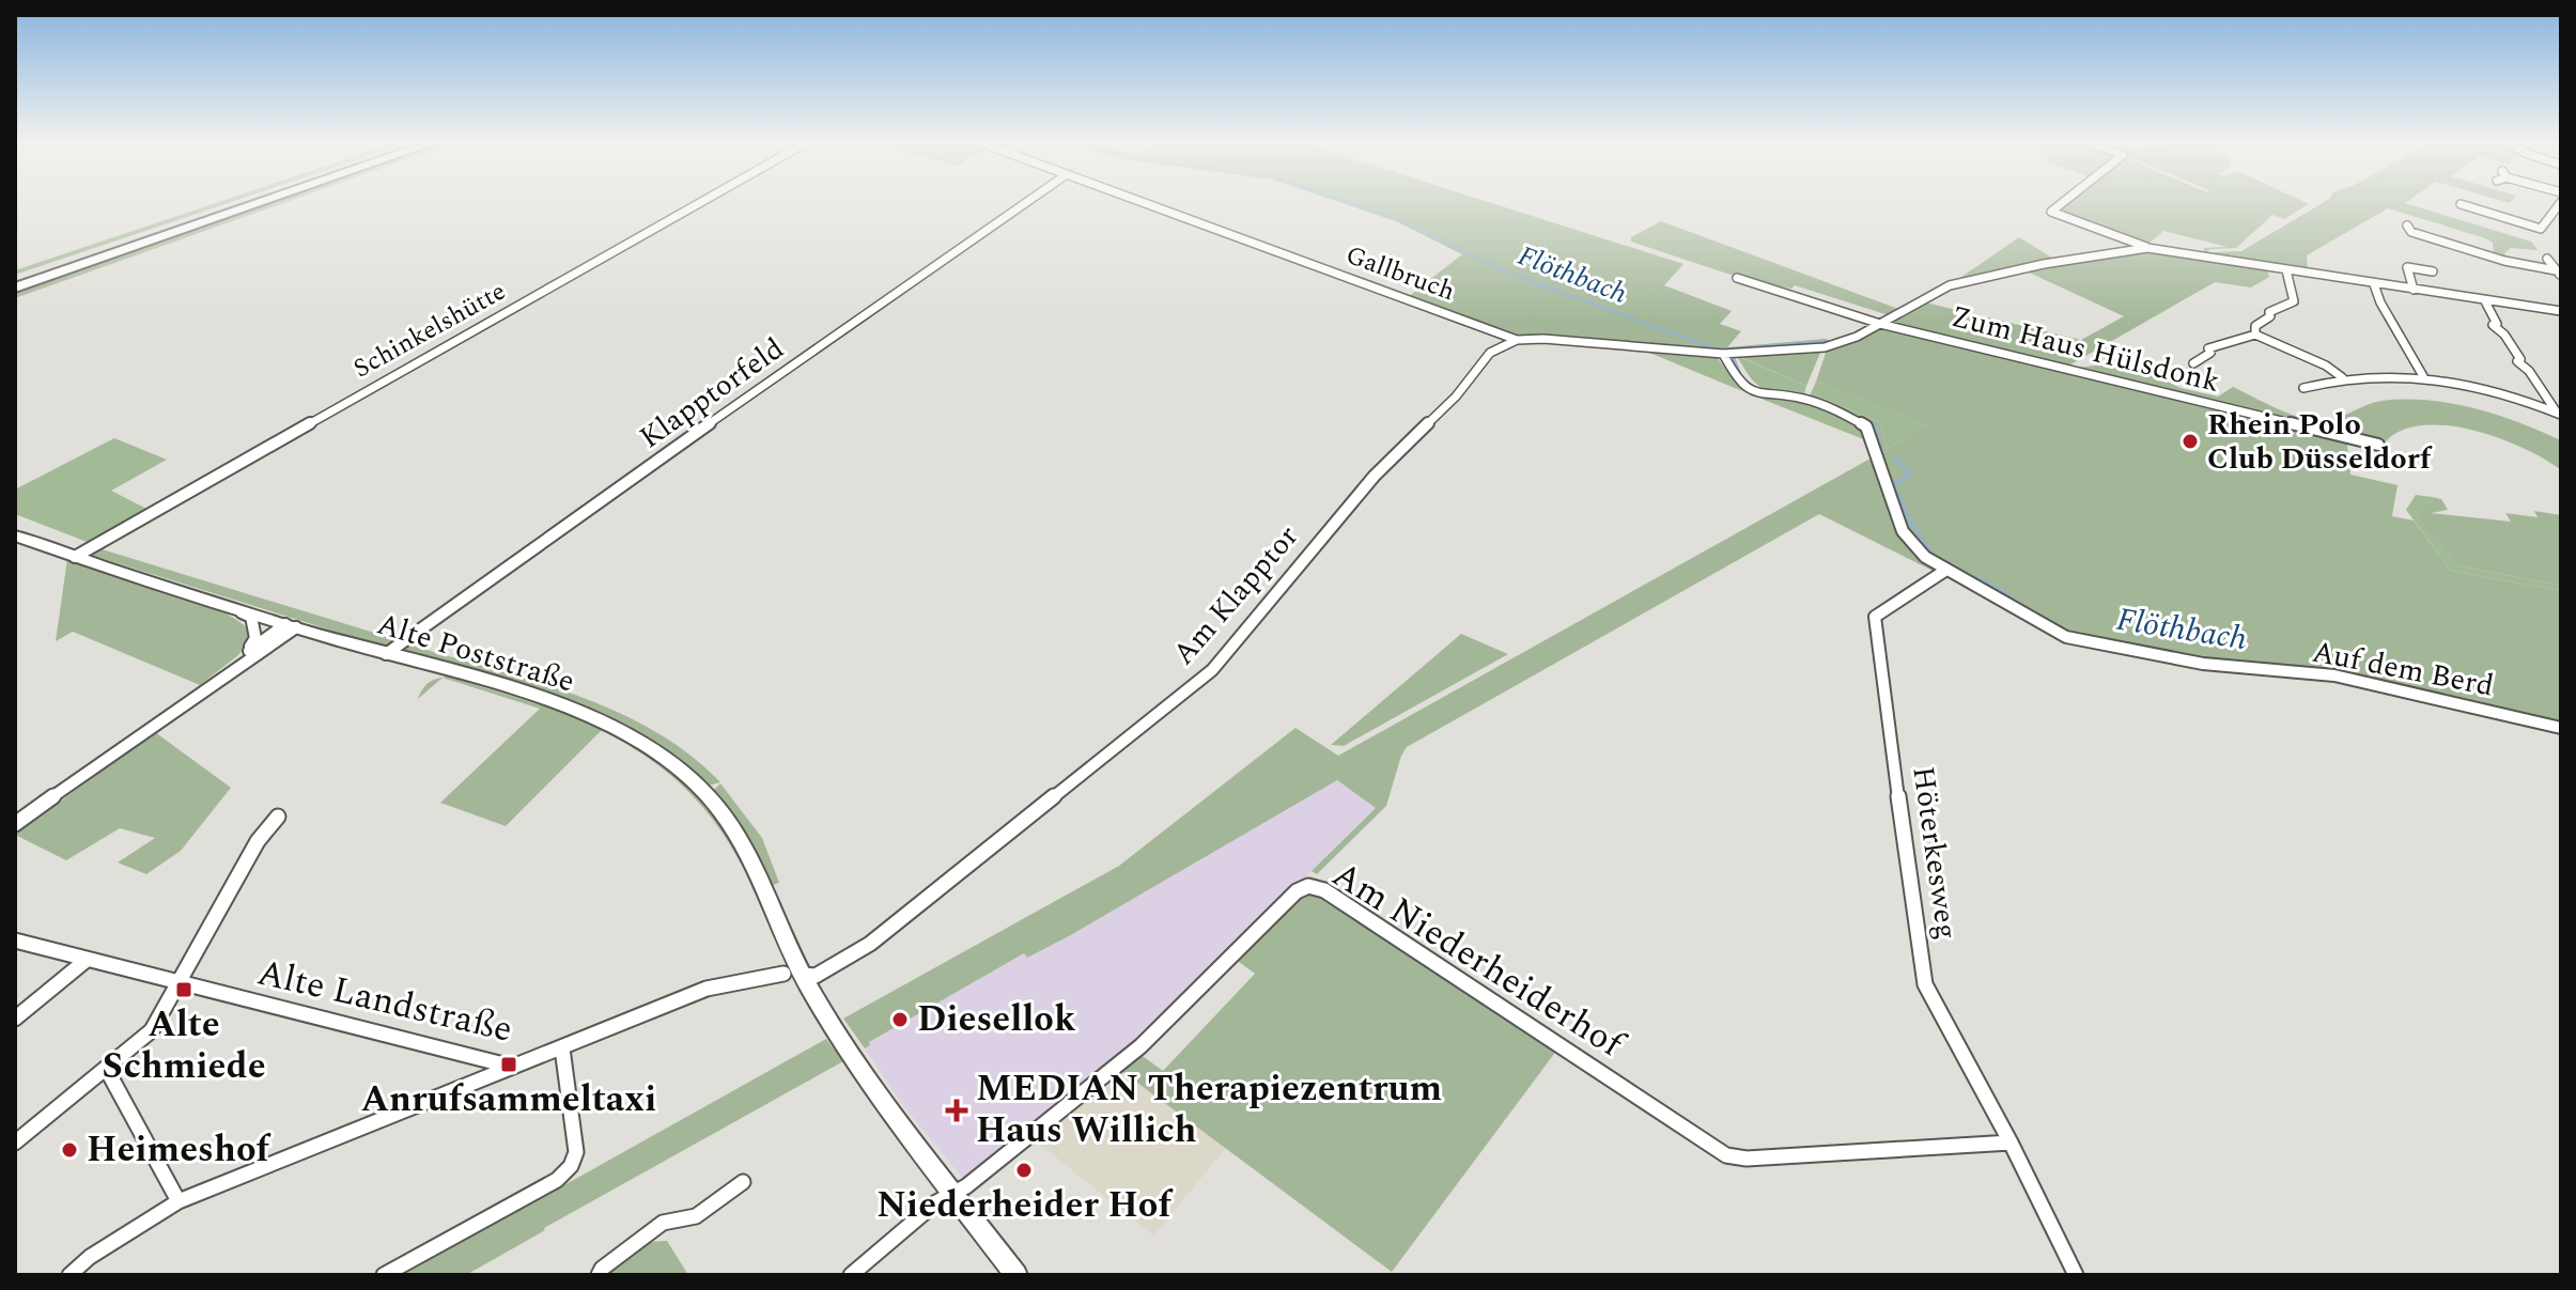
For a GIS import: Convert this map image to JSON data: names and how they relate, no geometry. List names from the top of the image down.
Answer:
{
  "streets": {
    "street": [
      "Gallbruch",
      "Schinkelshütte",
      "Zum Haus Hülsdonk",
      "Klapptorfeld",
      "Am Klapptor",
      "Alte Poststraße",
      "Auf dem Berd",
      "Höterkesweg",
      "Am Niederheiderhof",
      "Alte Landstraße"
    ]
  },
  "crossings": [
    ["Gallbruch", "Am Klapptor"],
    ["Schinkelshütte", "Alte Poststraße"],
    ["Klapptorfeld", "Alte Poststraße"],
    ["Am Klapptor", "Alte Poststraße"],
    ["Am Klapptor", "Alte Landstraße"],
    ["Alte Poststraße", "Am Niederheiderhof"],
    ["Alte Poststraße", "Alte Landstraße"],
    ["Auf dem Berd", "Höterkesweg"],
    ["Höterkesweg", "Am Niederheiderhof"]
  ],
  "water": ["Flöthbach"],
  "places": {
    "other": [
      "Rhein Polo Club Düsseldorf",
      "Diesellok",
      "Heimeshof",
      "Niederheider Hof"
    ],
    "transit": ["Alte Schmiede", "Anrufsammeltaxi"],
    "health": ["MEDIAN Therapiezentrum Haus Willich"]
  }
}
